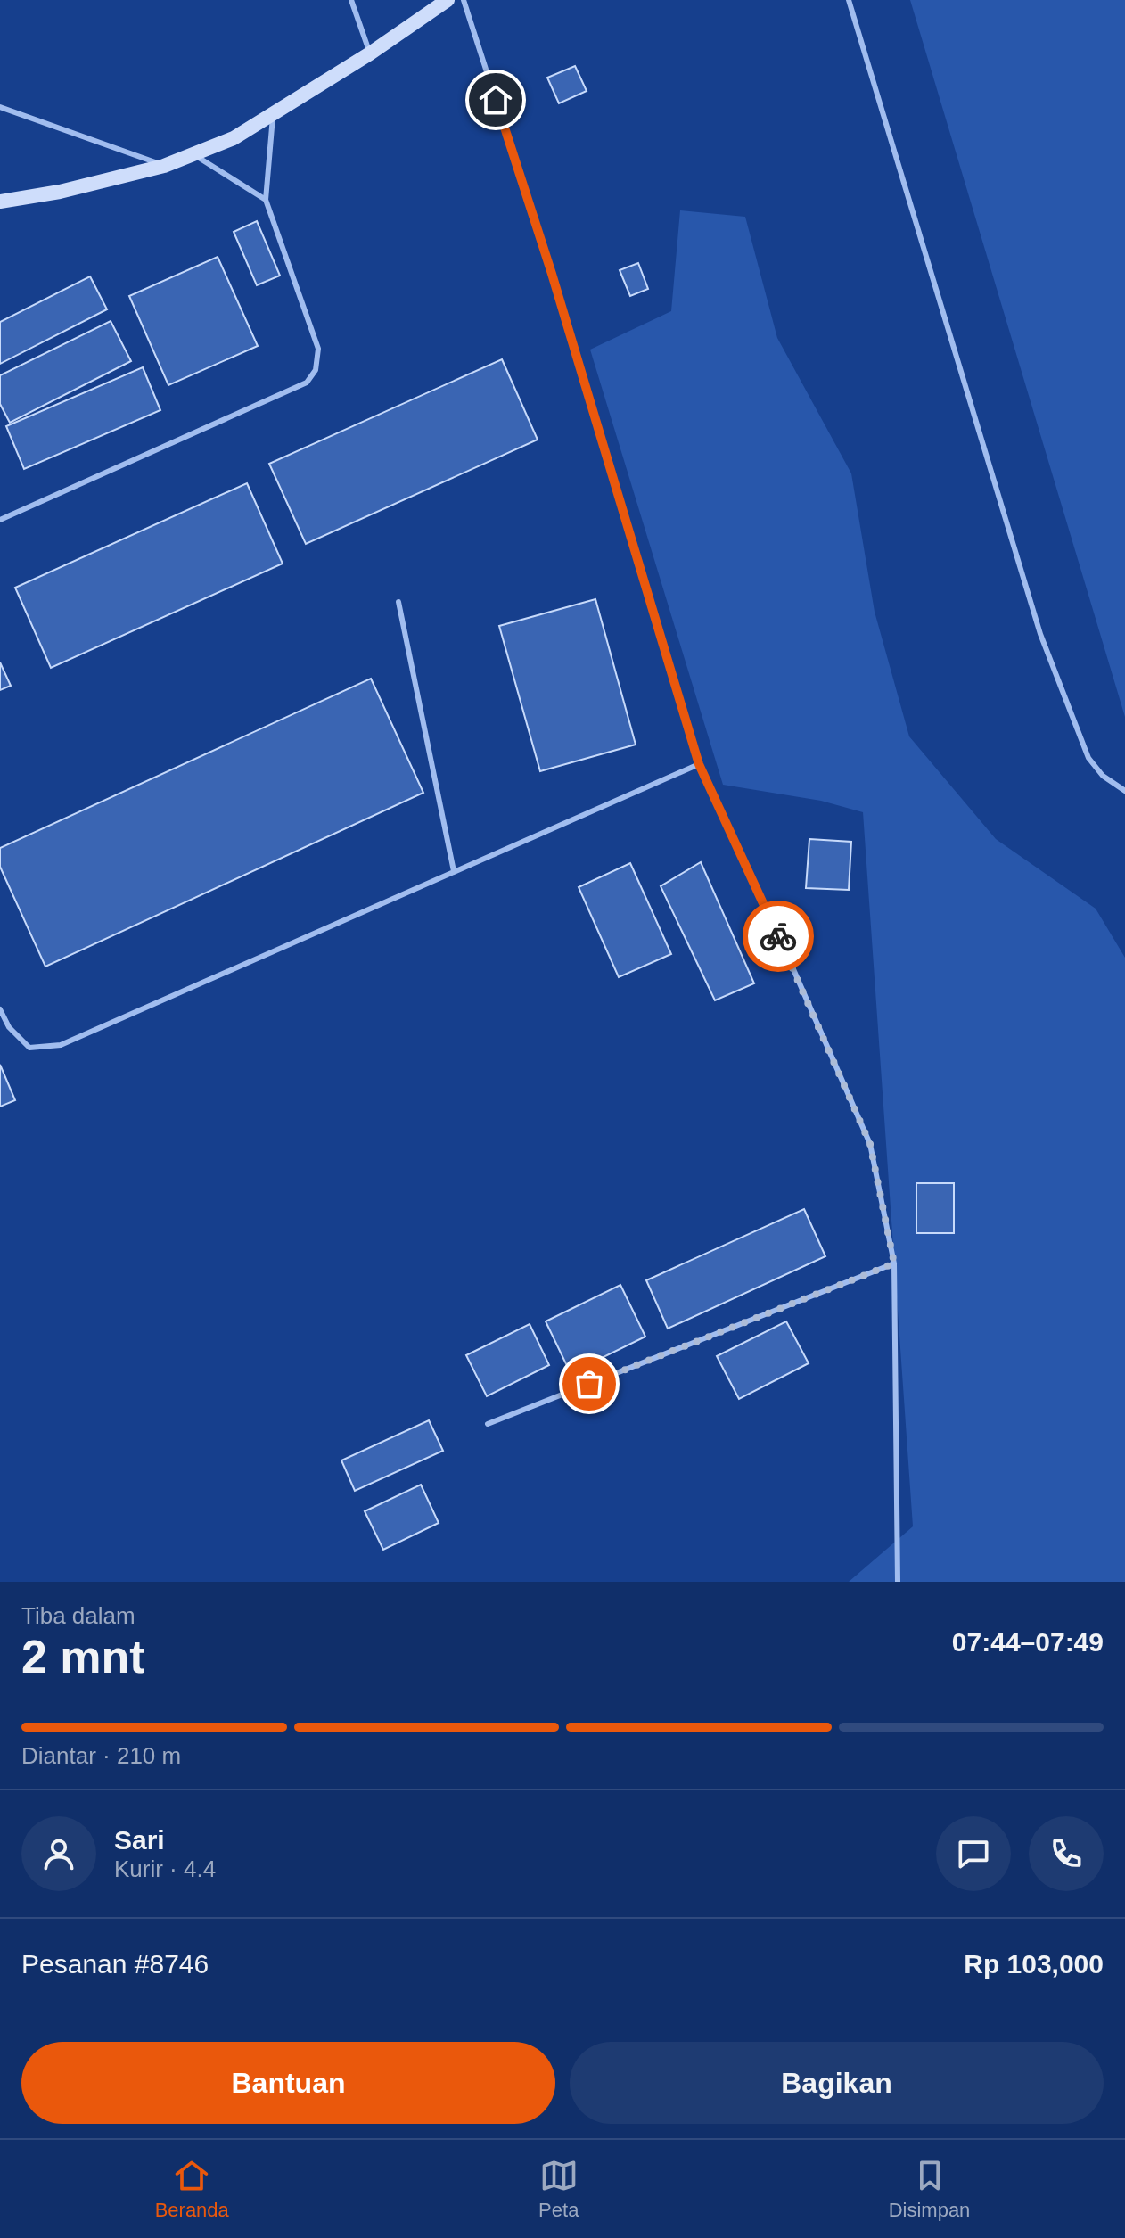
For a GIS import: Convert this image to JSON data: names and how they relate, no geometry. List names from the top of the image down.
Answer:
{
  "page": {
    "heading": ["2 mnt", "Tiba dalam", "07:44–07:49"],
    "panel": [
      "Sari",
      "Kurir · 4.4",
      "Pesanan #8746",
      "Rp 103,000"
    ],
    "bar": "Diantar · 210 m",
    "buttons": ["Bantuan", "Bagikan"],
    "tabs": ["Beranda", "Peta", "Disimpan"]
  }
}
